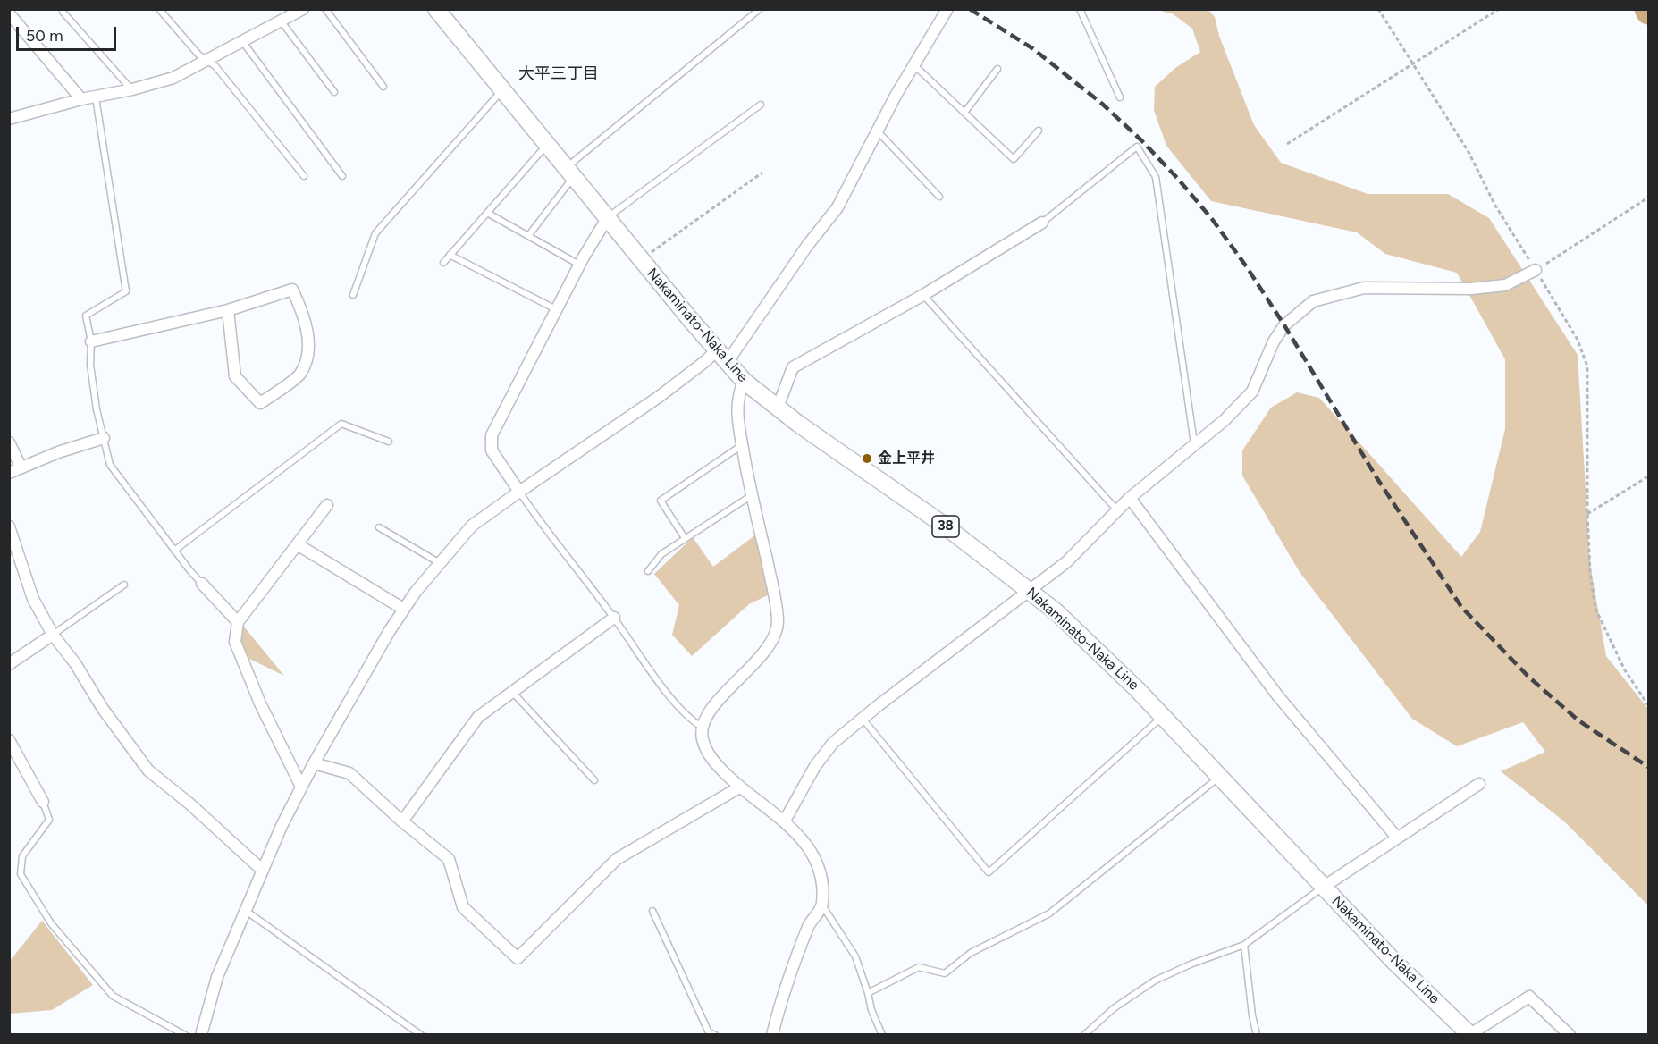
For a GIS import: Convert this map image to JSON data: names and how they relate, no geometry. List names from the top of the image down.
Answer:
{
  "streets": {
    "main road": ["Nakaminato-Naka Line", "38"]
  },
  "districts": ["大平三丁目"],
  "places": ["金上平井"],
  "scale_bar": "50 m"
}
